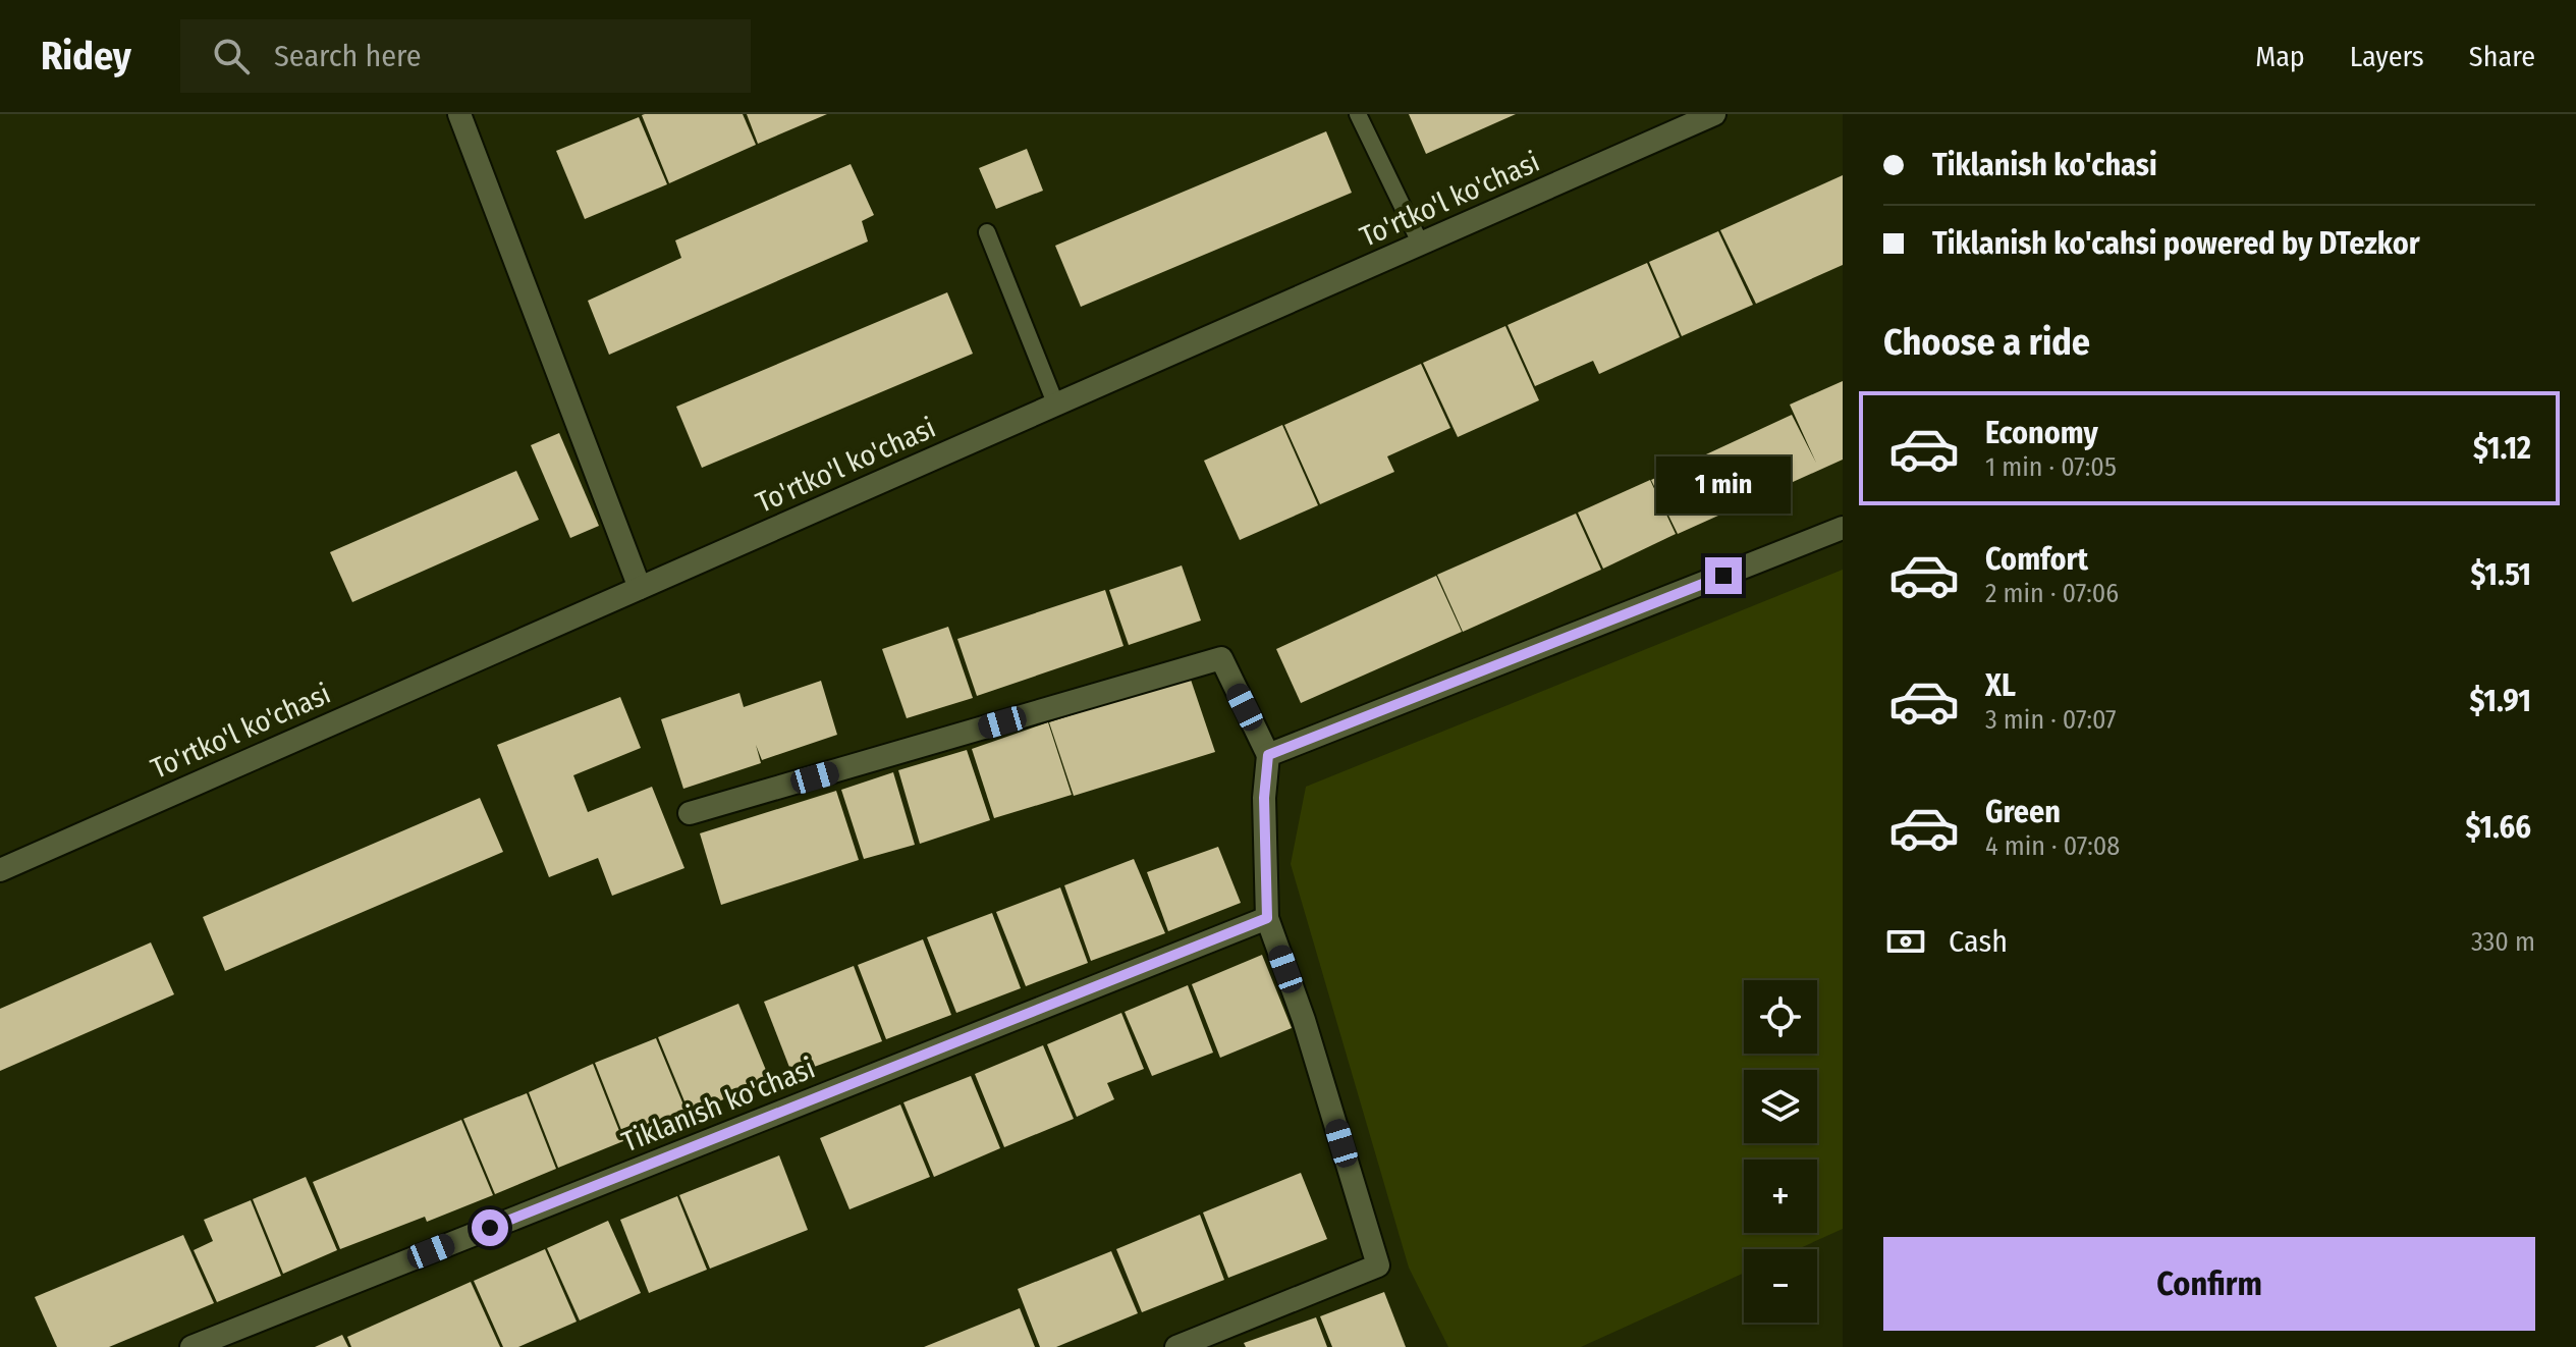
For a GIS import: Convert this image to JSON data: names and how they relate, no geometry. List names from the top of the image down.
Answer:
{
  "streets": {
    "street": ["To'rtko'l ko'chasi", "Tiklanish ko'chasi"]
  },
  "page": {
    "header": "Ridey",
    "search": "Search here",
    "nav": ["Map", "Layers", "Share"],
    "banner": ["Tiklanish ko'chasi", "Tiklanish ko'cahsi powered by DTezkor"],
    "heading": "Choose a ride",
    "list": [
      {
        "name": "Economy",
        "note": "1 min · 07:05",
        "value": "$1.12"
      },
      {
        "name": "Comfort",
        "note": "2 min · 07:06",
        "value": "$1.51"
      },
      {
        "name": "XL",
        "note": "3 min · 07:07",
        "value": "$1.91"
      },
      {
        "name": "Green",
        "note": "4 min · 07:08",
        "value": "$1.66"
      }
    ],
    "bubble": "1 min",
    "pay": ["Cash", "330 m"],
    "map_buttons": ["+", "−"],
    "buttons": "Confirm"
  }
}
